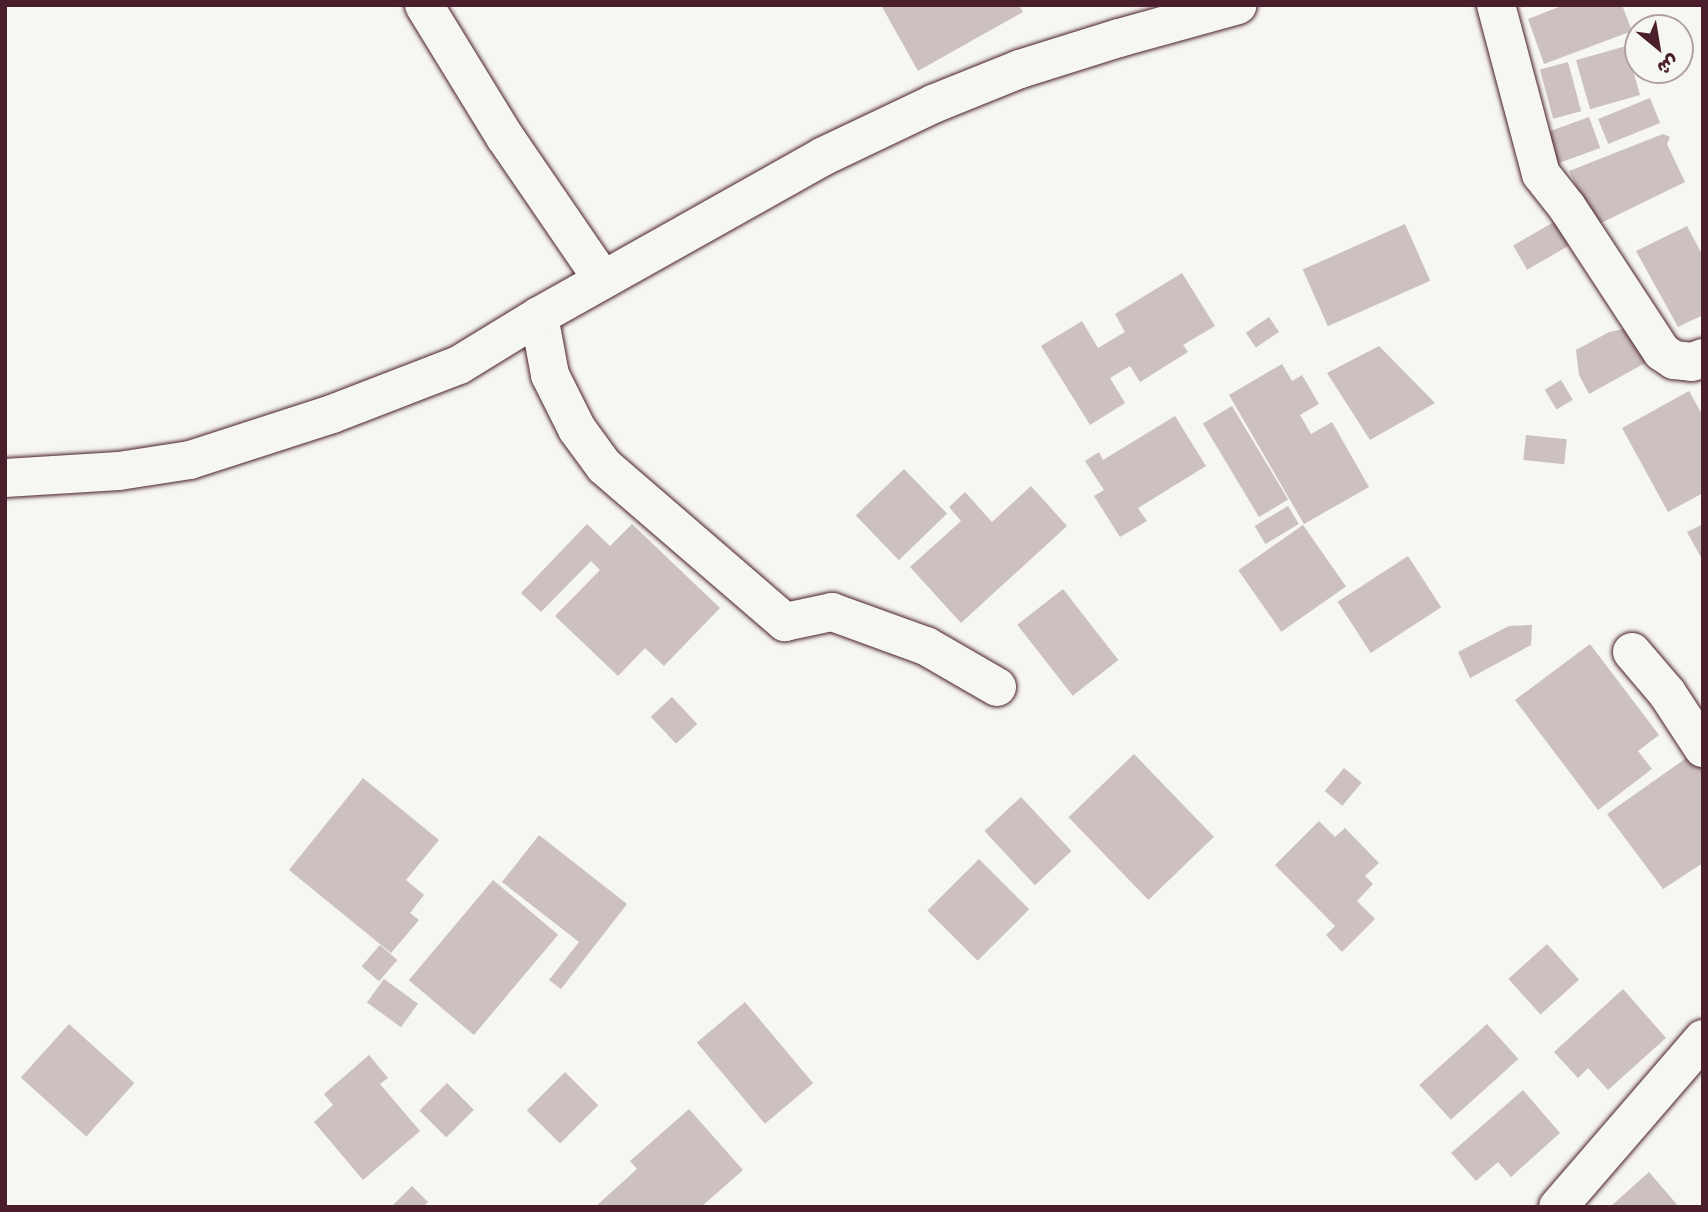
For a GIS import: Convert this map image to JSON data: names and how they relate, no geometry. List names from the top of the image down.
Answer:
{
  "north": "bottom right"
}
